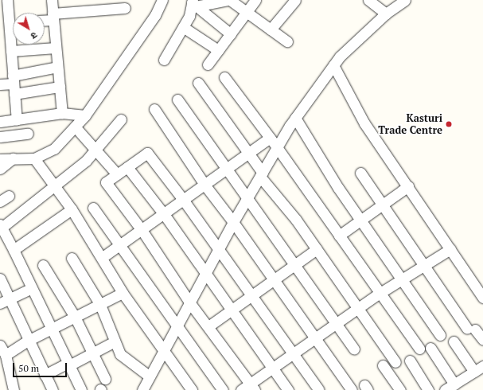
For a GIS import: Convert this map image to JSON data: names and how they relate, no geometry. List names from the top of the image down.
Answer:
{
  "places": ["Kasturi Trade Centre"],
  "scale_bar": "50 m",
  "north": "bottom right"
}
